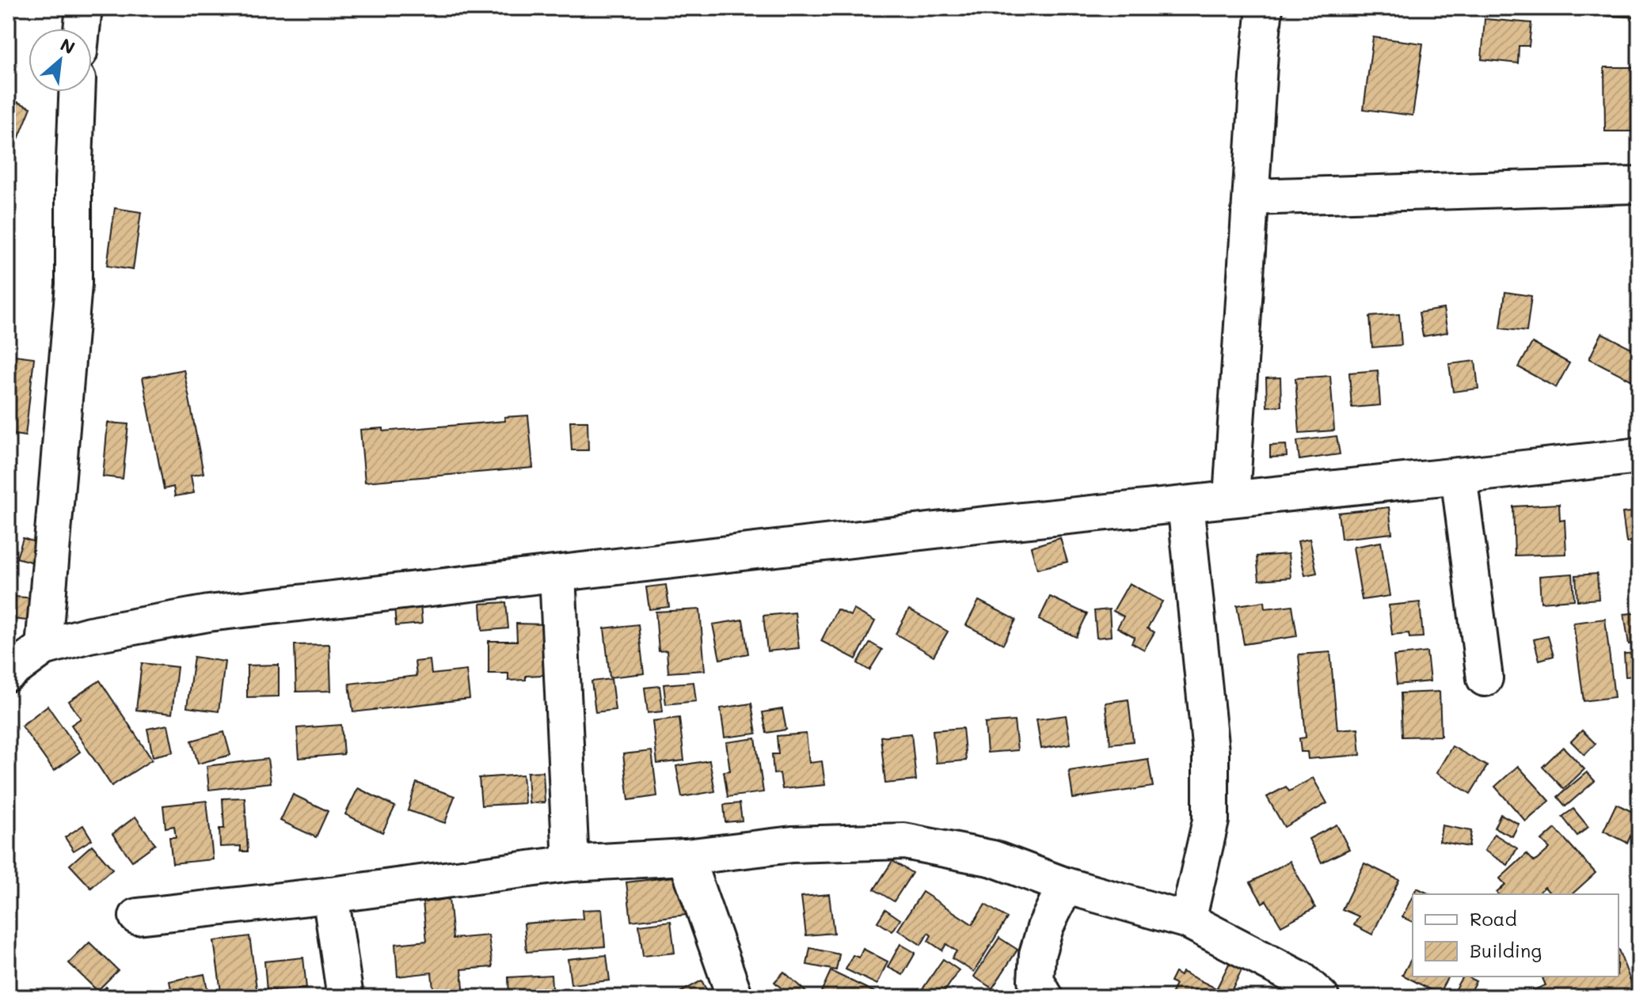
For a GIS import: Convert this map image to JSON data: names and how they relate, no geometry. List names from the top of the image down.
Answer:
{
  "legend": ["Road", "Building"],
  "north": "top right"
}
